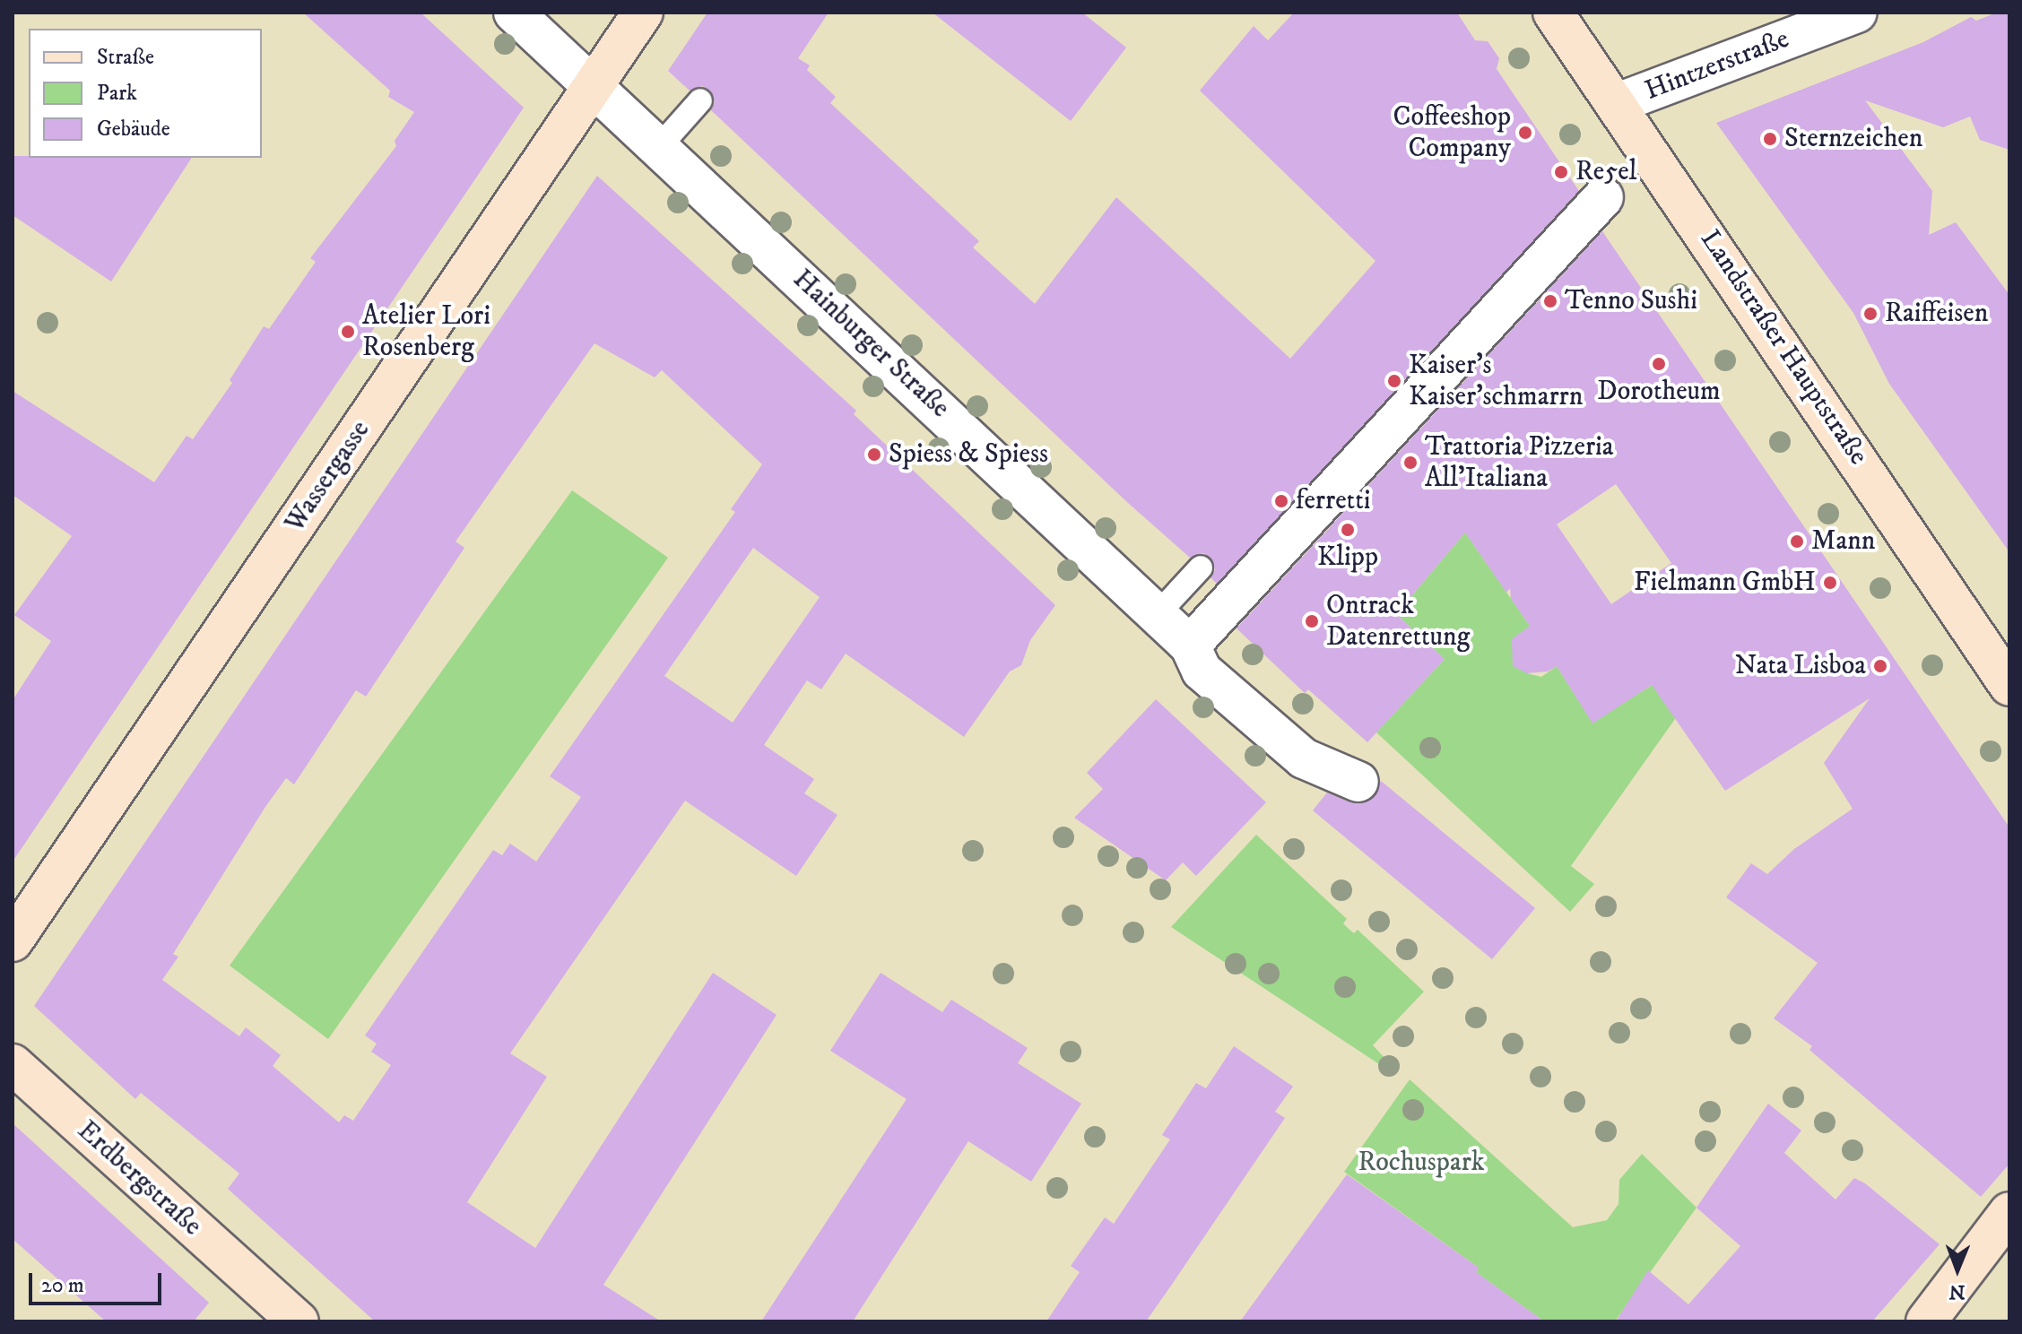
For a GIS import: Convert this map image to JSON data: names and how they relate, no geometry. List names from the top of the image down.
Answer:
{
  "streets": {
    "street": [
      "Hintzerstraße",
      "Hainburger Straße",
      "Landstraßer Hauptstraße",
      "Wassergasse",
      "Erdbergstraße"
    ]
  },
  "crossings": [
    ["Hintzerstraße", "Landstraßer Hauptstraße"],
    ["Hainburger Straße", "Wassergasse"]
  ],
  "parks": ["Rochuspark"],
  "places": [
    "Coffeeshop Company",
    "Sternzeichen",
    "Re5el",
    "Tenno Sushi",
    "Raiffeisen",
    "Atelier Lori Rosenberg",
    "Dorotheum",
    "Kaiser's Kaiser'schmarrn",
    "Spiess & Spiess",
    "Trattoria Pizzeria All'Italiana",
    "ferretti",
    "Klipp",
    "Mann",
    "Fielmann GmbH",
    "Ontrack Datenrettung",
    "Nata Lisboa"
  ],
  "legend": ["Straße", "Park", "Gebäude"],
  "scale_bar": "20 m",
  "north": "bottom"
}
